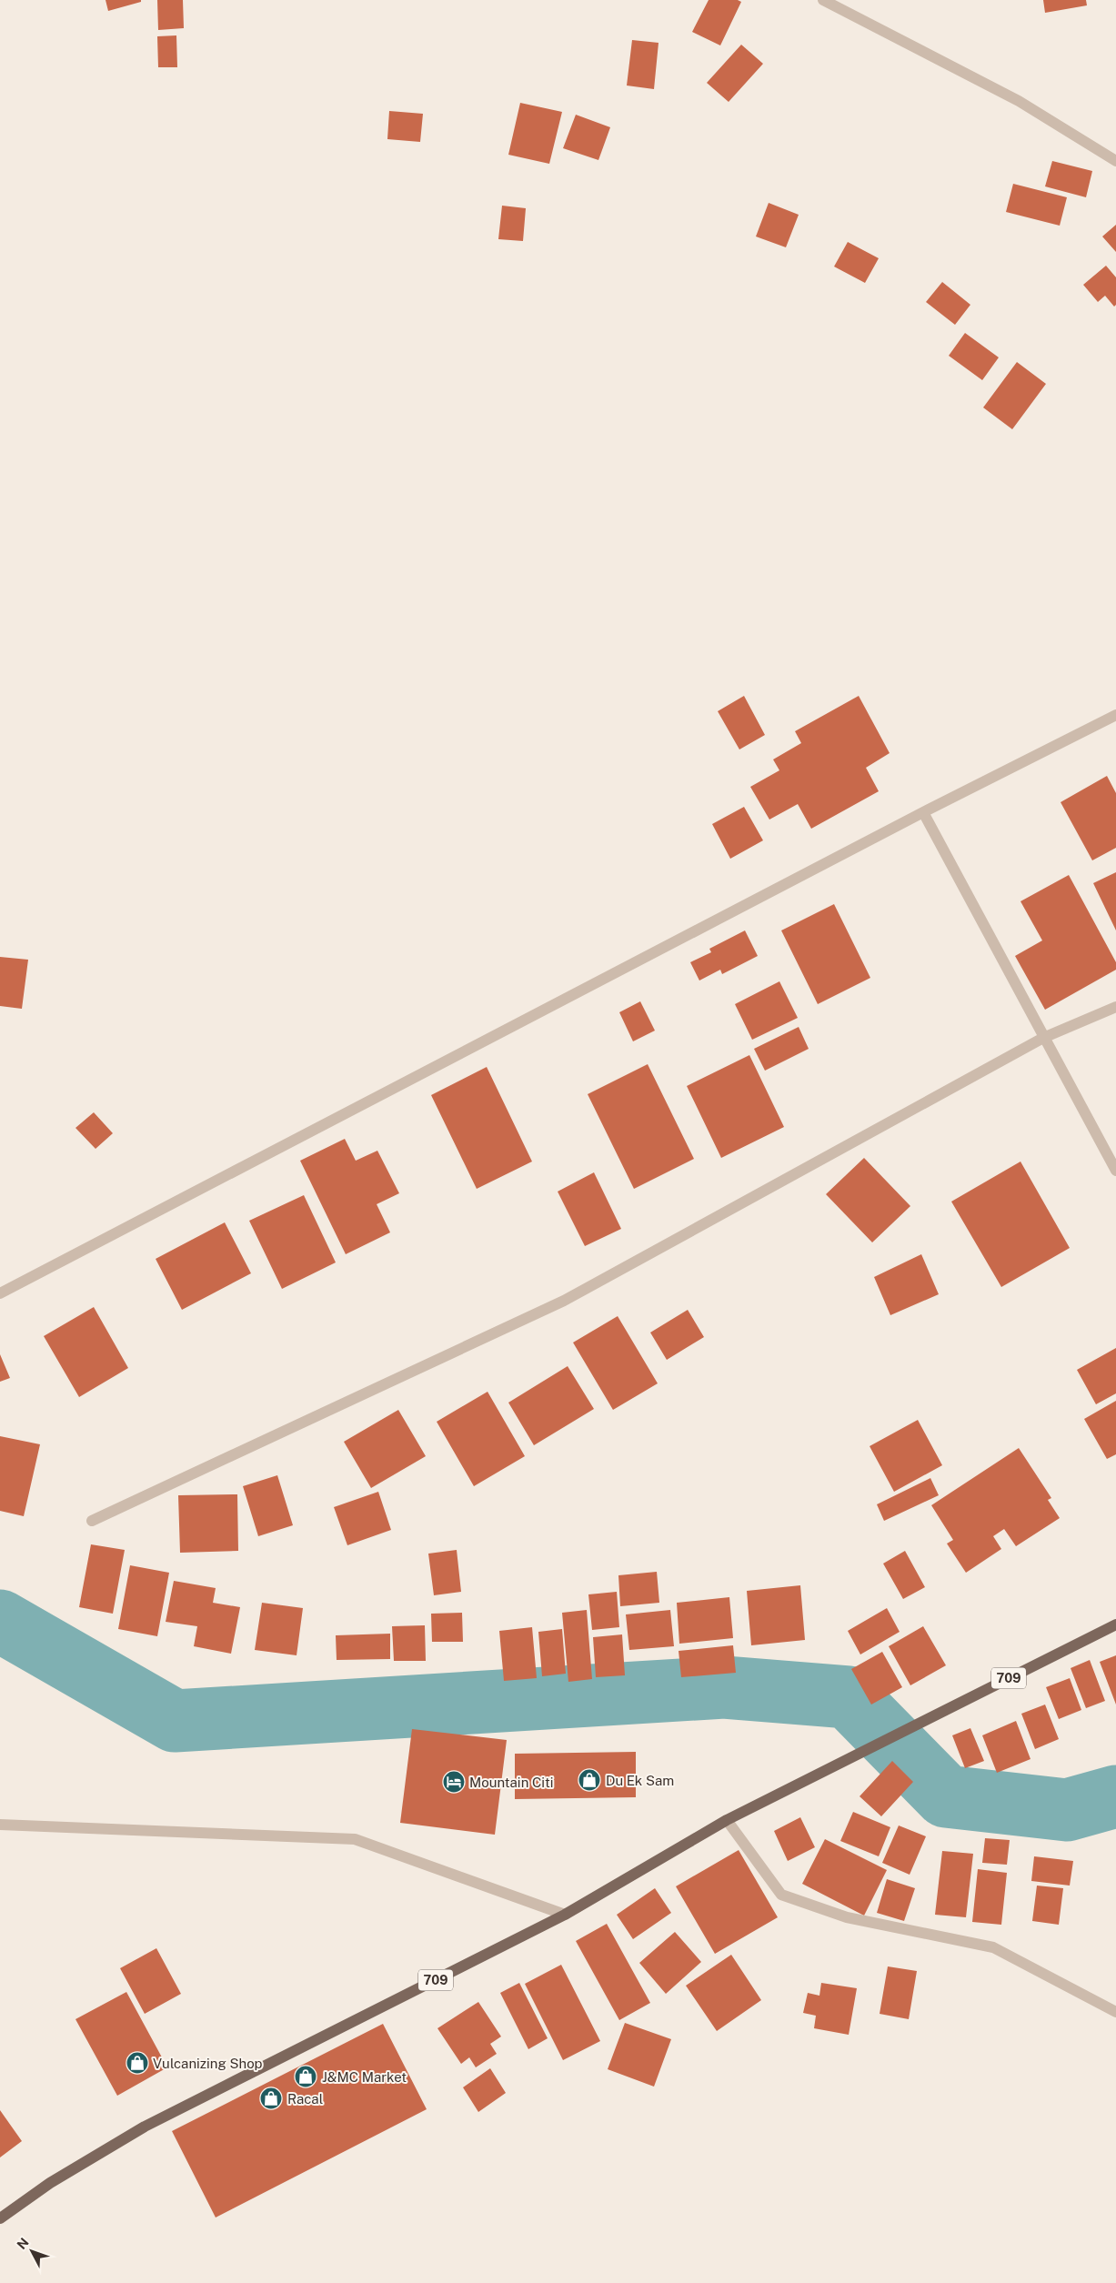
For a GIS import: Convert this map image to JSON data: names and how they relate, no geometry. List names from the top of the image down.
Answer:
{
  "streets": {
    "main road": ["709"]
  },
  "places": {
    "shop": [
      "Du Ek Sam",
      "Vulcanizing Shop",
      "J&MC Market",
      "Racal"
    ],
    "hotel": ["Mountain Citi"]
  },
  "north": "top left"
}
